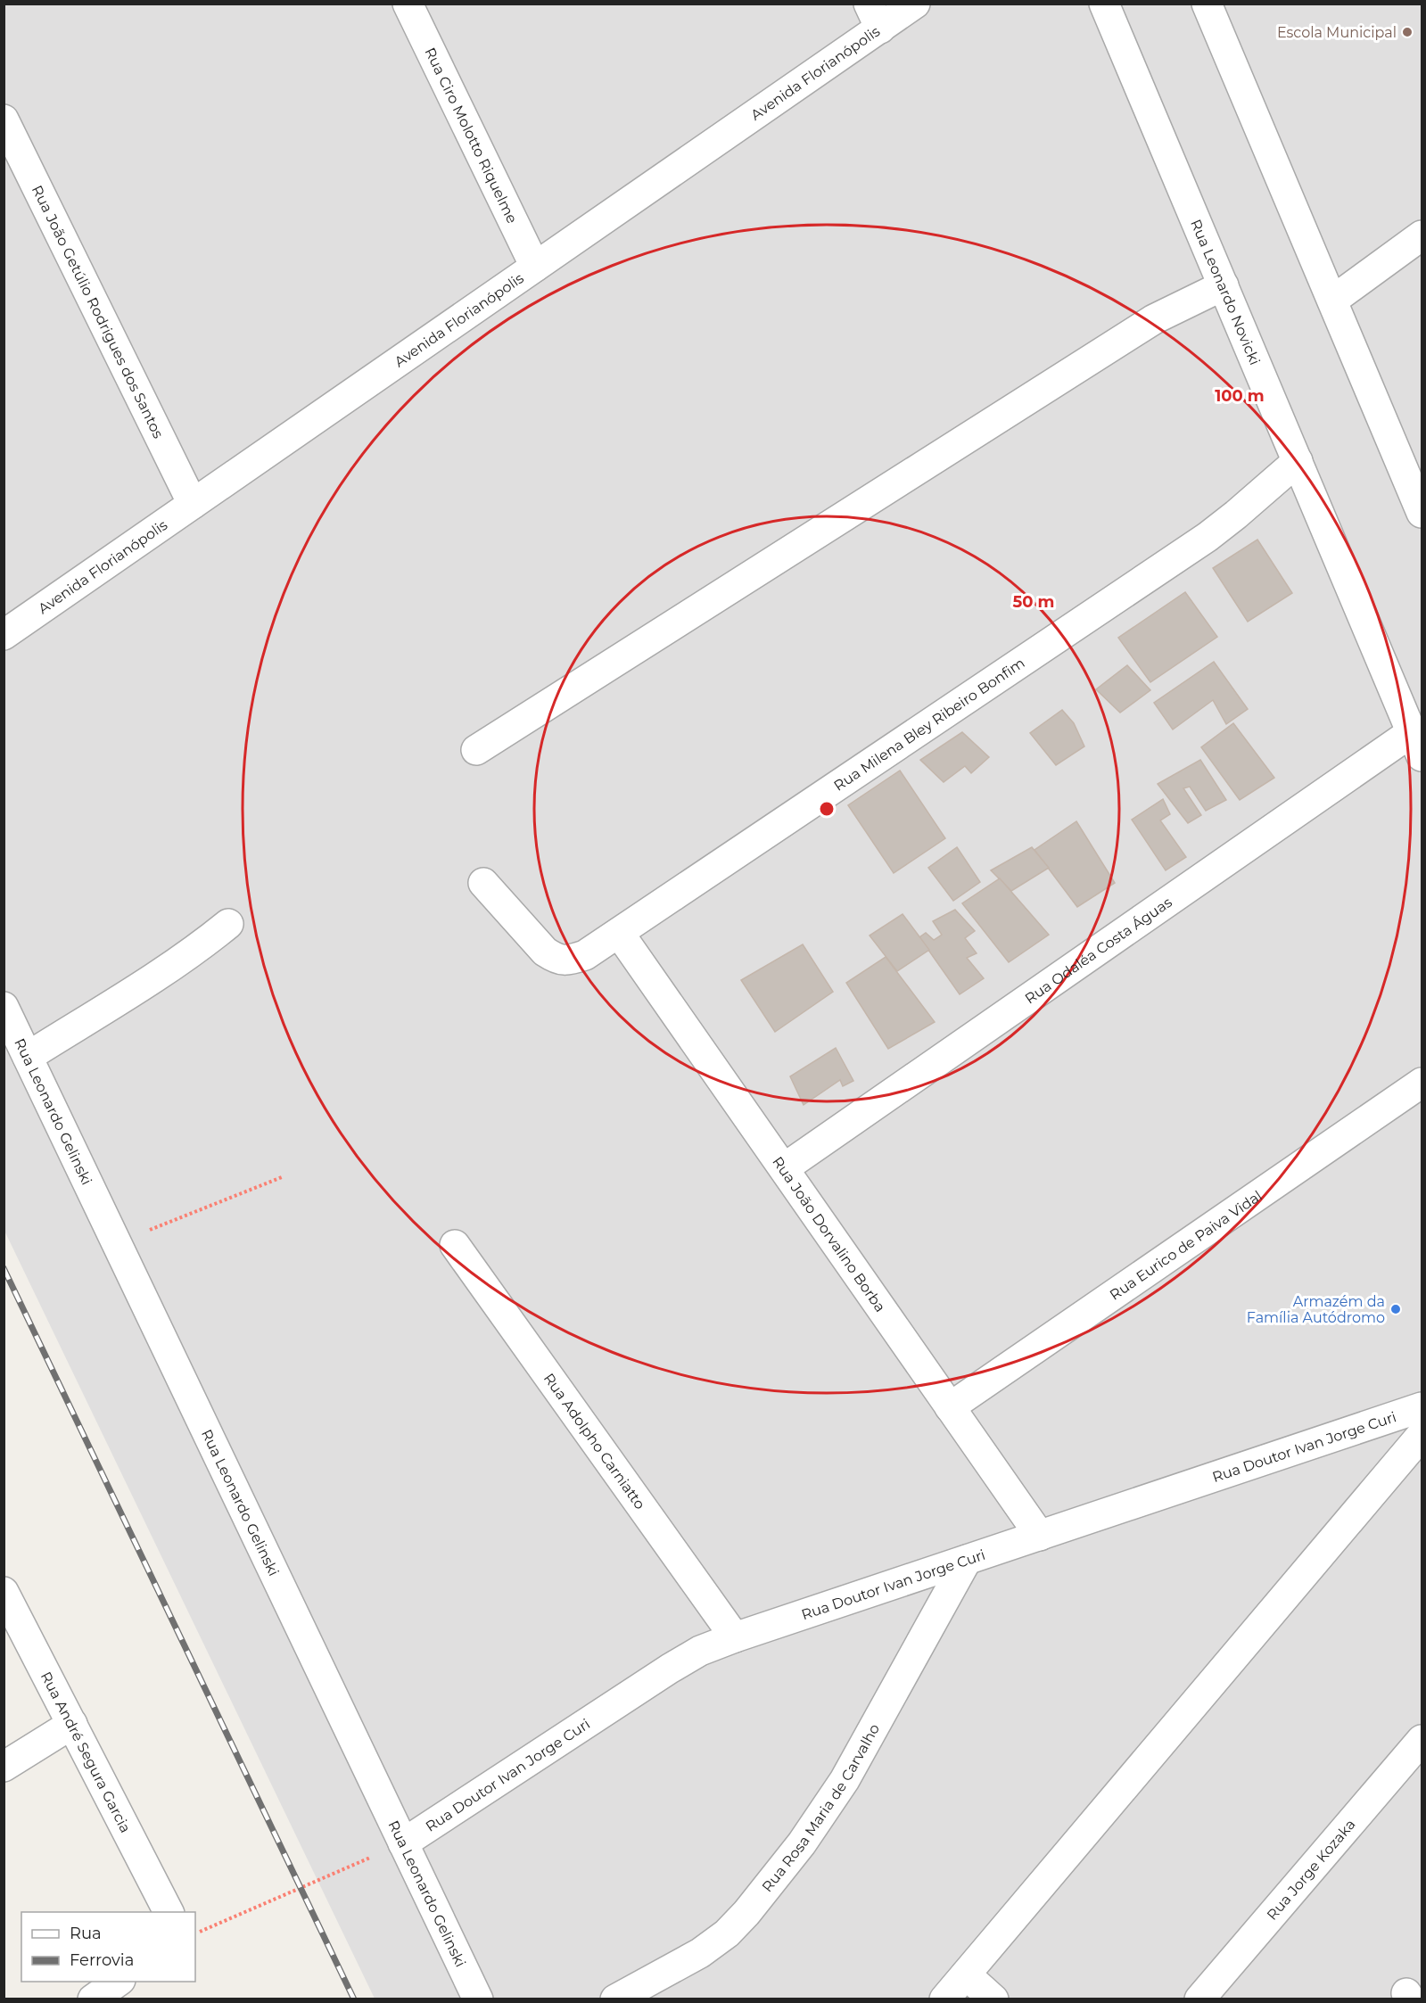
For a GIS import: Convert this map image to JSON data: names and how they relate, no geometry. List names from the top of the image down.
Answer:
{
  "streets": {
    "street": [
      "Avenida Florianópolis",
      "Rua Ciro Molotto Riquelme",
      "Rua Leonardo Novicki",
      "Rua João Getúlio Rodrigues dos Santos",
      "Rua Milena Bley Ribeiro Bonfim",
      "Rua Odaléa Costa Águas",
      "Rua Leonardo Gelinski",
      "Rua João Dorvalino Borba",
      "Rua Eurico de Paiva Vidal",
      "Rua Adolpho Carniatto",
      "Rua Doutor Ivan Jorge Curi",
      "Rua André Segura Garcia",
      "Rua Rosa Maria de Carvalho",
      "Rua Jorge Kozaka"
    ]
  },
  "crossings": [
    ["Avenida Florianópolis", "Rua Ciro Molotto Riquelme"],
    ["Avenida Florianópolis", "Rua João Getúlio Rodrigues dos Santos"],
    ["Rua Leonardo Novicki", "Rua Milena Bley Ribeiro Bonfim"],
    ["Rua Leonardo Novicki", "Rua Odaléa Costa Águas"],
    ["Rua Milena Bley Ribeiro Bonfim", "Rua João Dorvalino Borba"],
    ["Rua Odaléa Costa Águas", "Rua João Dorvalino Borba"],
    ["Rua Leonardo Gelinski", "Rua Doutor Ivan Jorge Curi"],
    ["Rua João Dorvalino Borba", "Rua Eurico de Paiva Vidal"],
    ["Rua João Dorvalino Borba", "Rua Doutor Ivan Jorge Curi"],
    ["Rua Adolpho Carniatto", "Rua Doutor Ivan Jorge Curi"],
    ["Rua Doutor Ivan Jorge Curi", "Rua Rosa Maria de Carvalho"]
  ],
  "places": ["Escola Municipal", "Armazém da Família Autódromo"],
  "legend": ["Rua", "Ferrovia"],
  "rings": ["100 m", "50 m"]
}
